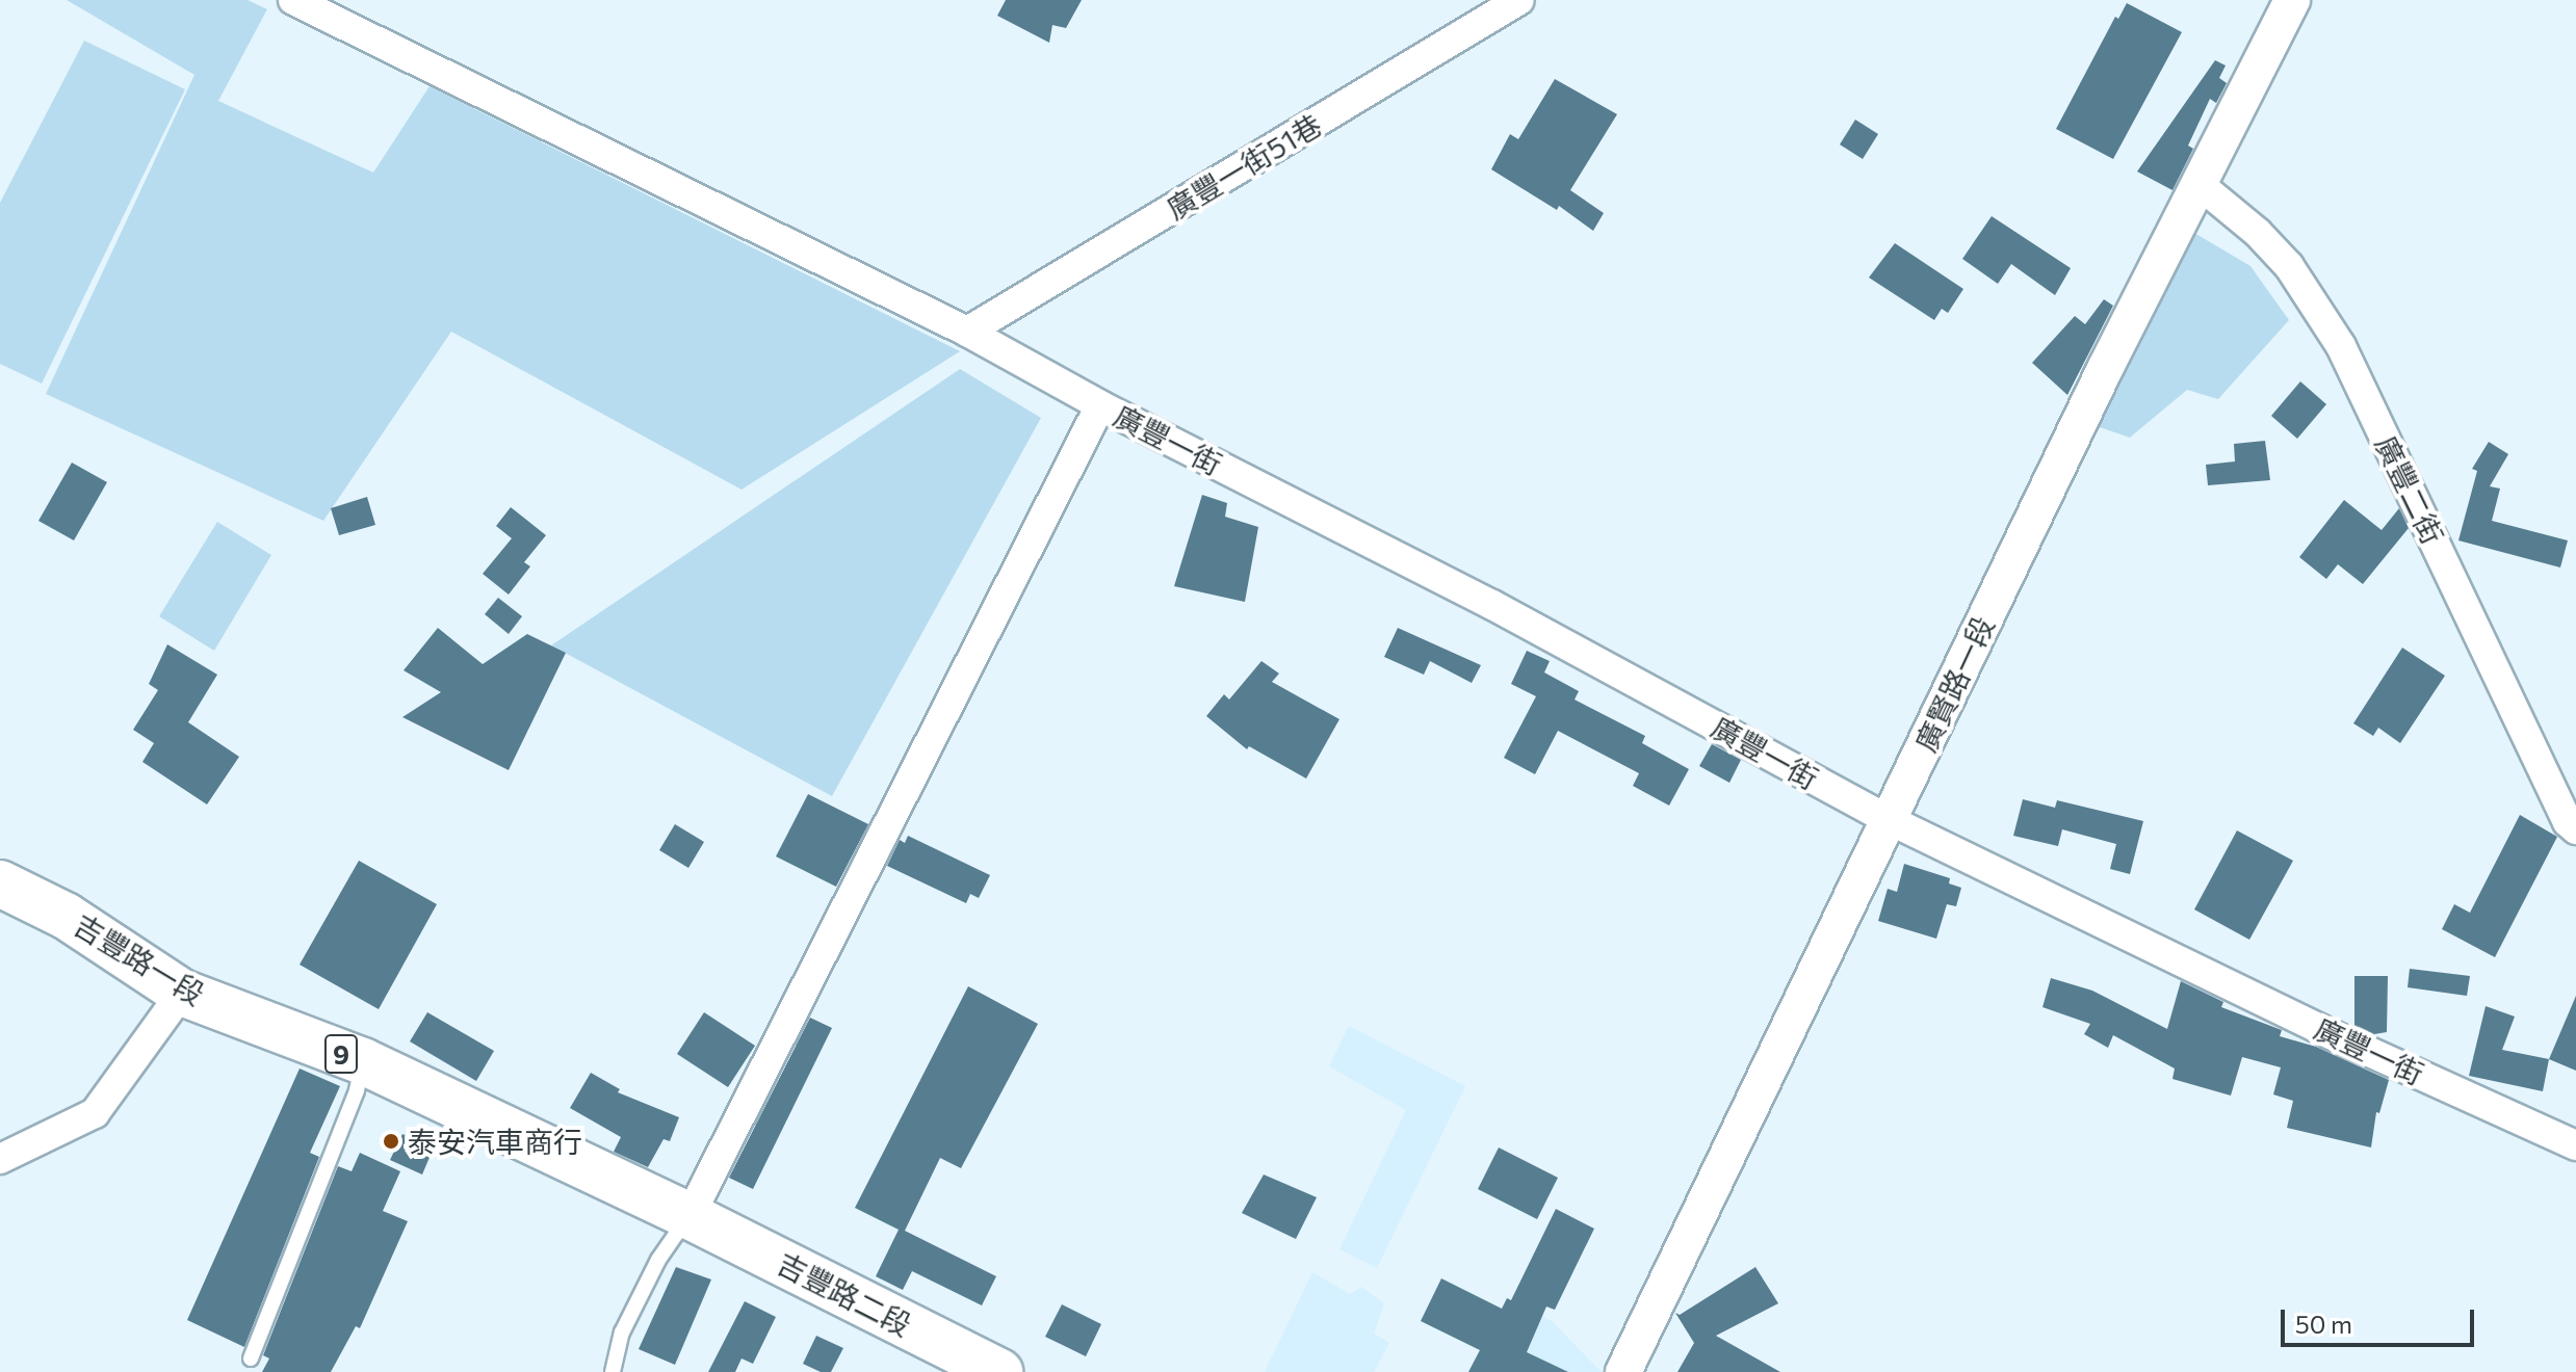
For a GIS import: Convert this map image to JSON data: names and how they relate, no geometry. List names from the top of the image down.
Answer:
{
  "streets": {
    "main road": ["吉豐路一段", "9", "吉豐路二段"],
    "street": [
      "廣豐一街51巷",
      "廣豐一街",
      "廣豐二街",
      "廣賢路一段"
    ]
  },
  "crossings": [
    ["廣豐一街51巷", "廣豐一街"],
    ["廣豐一街", "廣賢路一段"],
    ["廣豐二街", "廣賢路一段"],
    ["吉豐路一段", "吉豐路二段"]
  ],
  "places": ["泰安汽車商行"],
  "scale_bar": "50 m"
}
